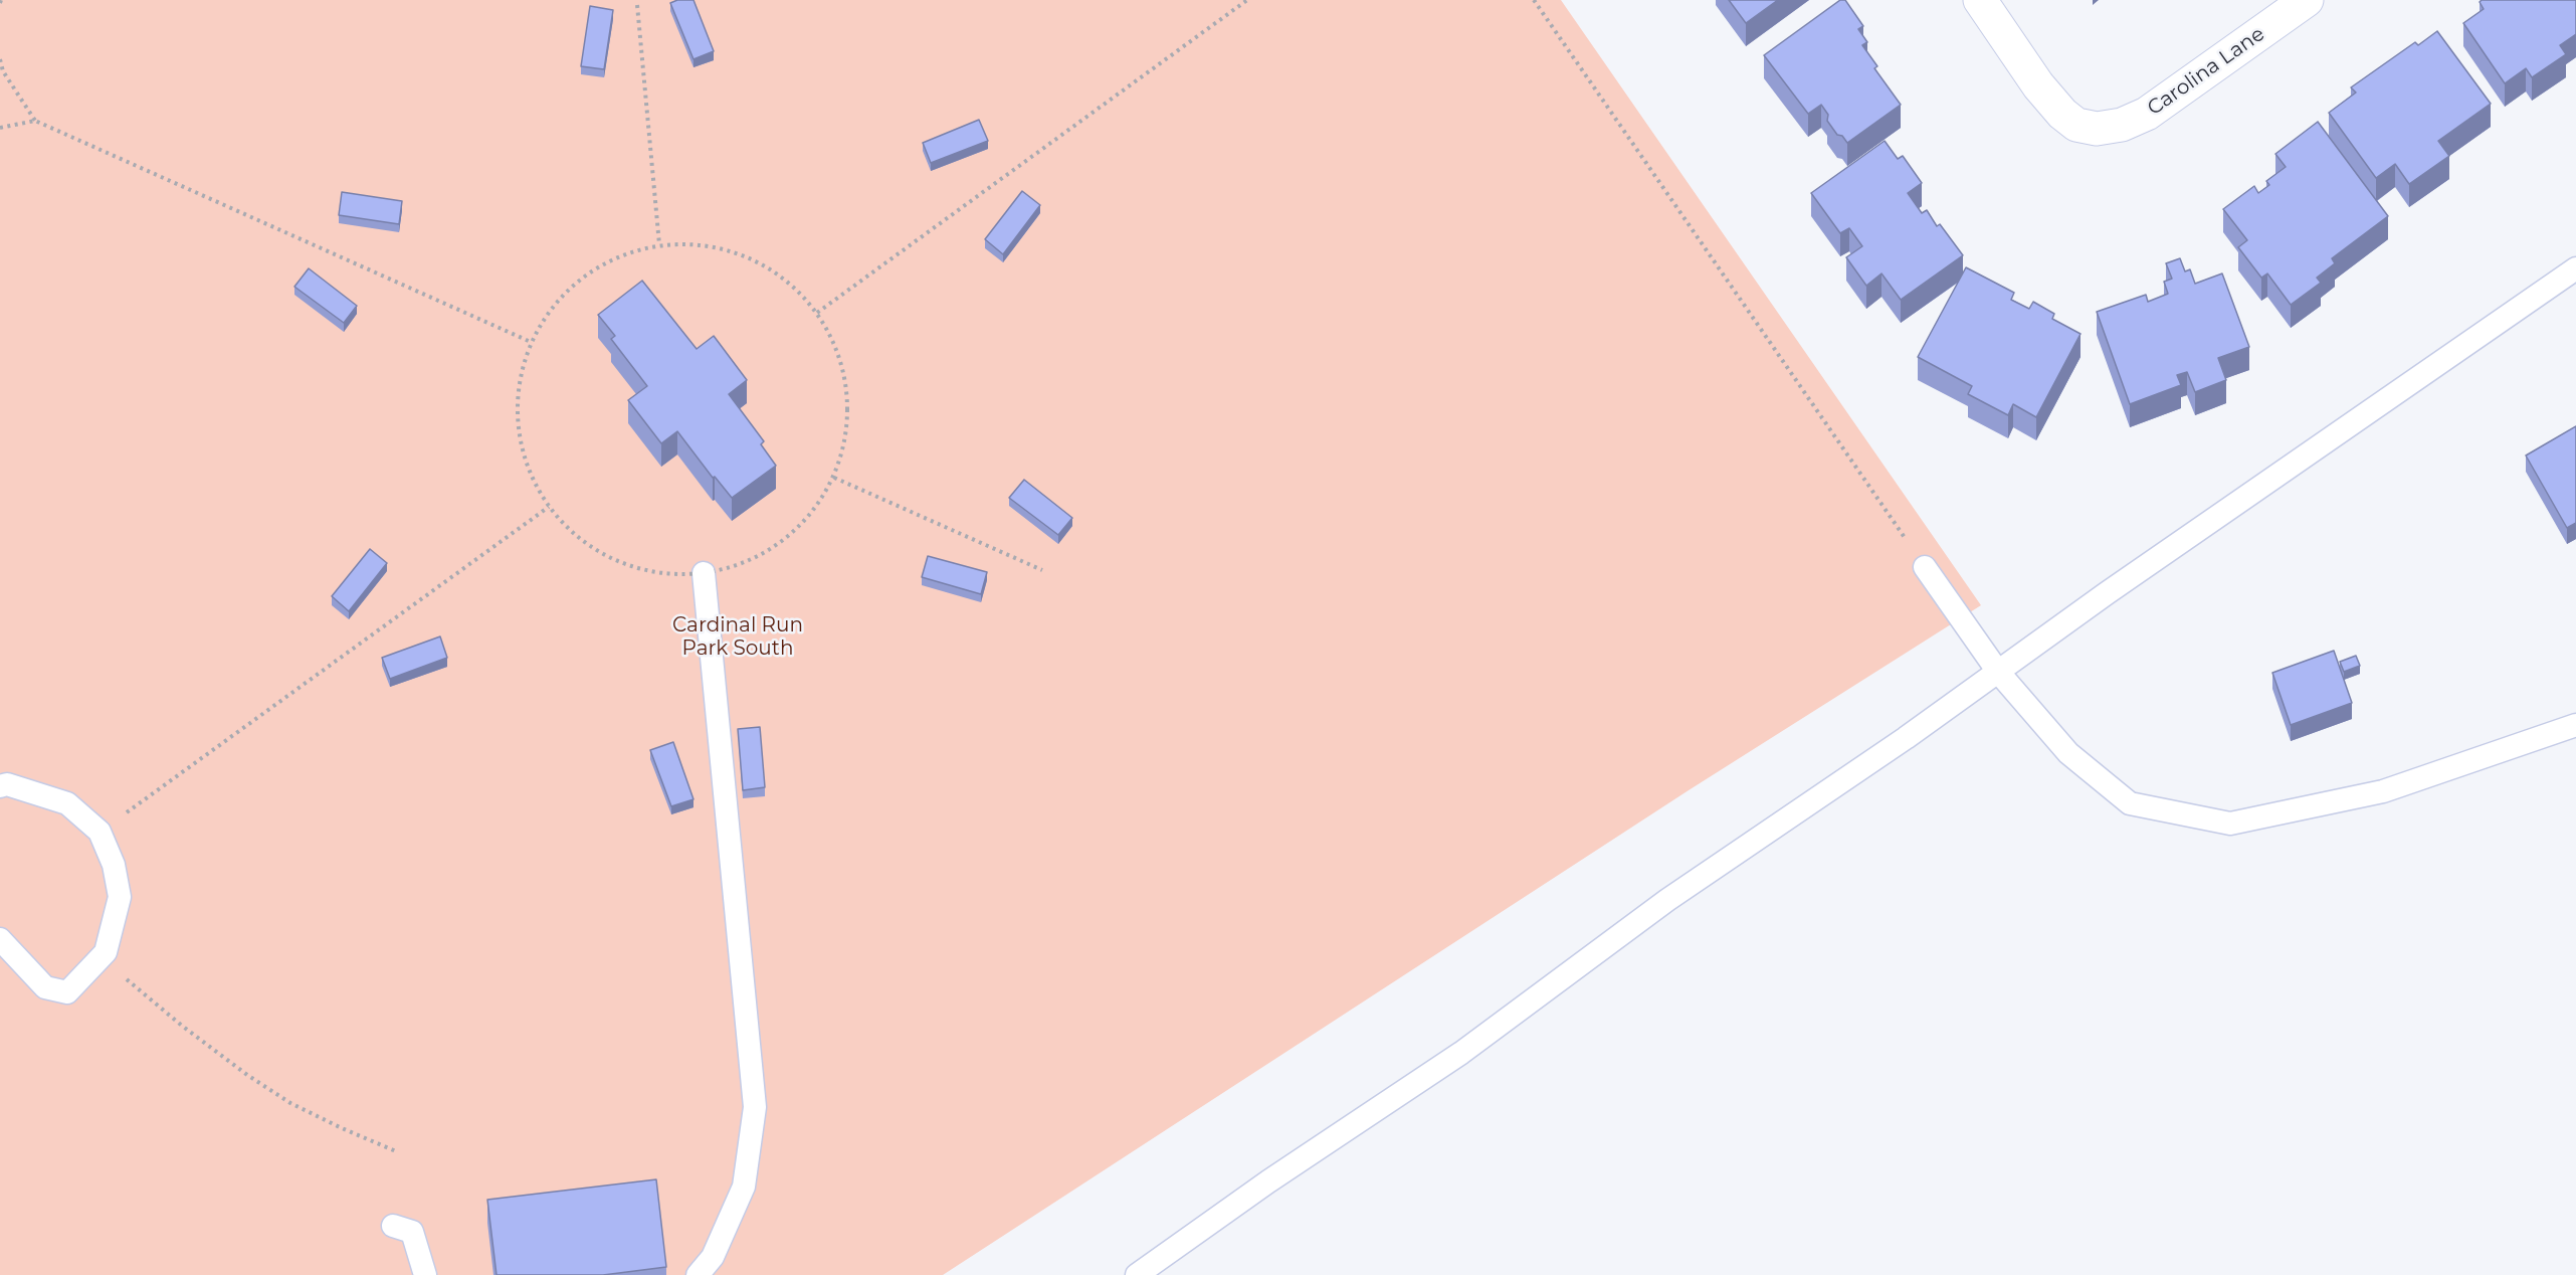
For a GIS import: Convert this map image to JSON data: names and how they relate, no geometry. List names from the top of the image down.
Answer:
{
  "streets": {
    "street": ["Carolina Lane"]
  },
  "parks": ["Cardinal Run Park South"]
}
